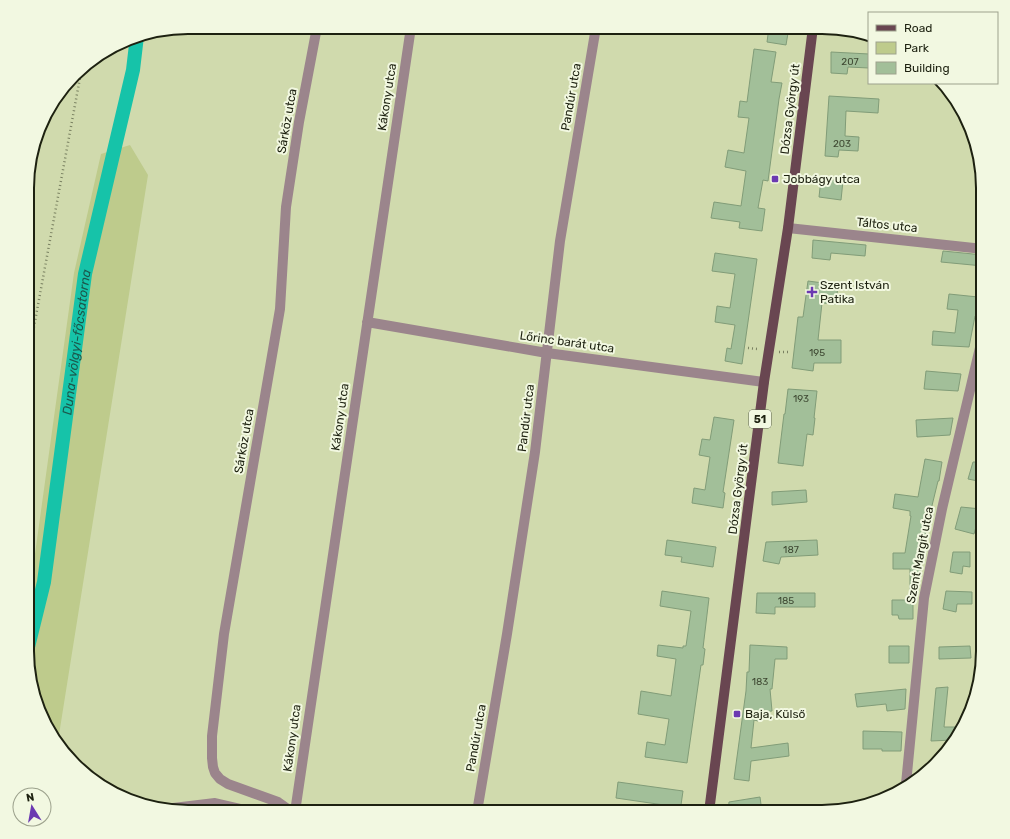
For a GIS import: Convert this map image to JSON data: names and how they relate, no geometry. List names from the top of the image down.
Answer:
{
  "streets": {
    "main road": ["Dózsa György út", "51"],
    "street": [
      "Kákony utca",
      "Pandúr utca",
      "Sárköz utca",
      "Táltos utca",
      "Lőrinc barát utca",
      "Szent Margit utca"
    ]
  },
  "crossings": [
    ["Kákony utca", "Lőrinc barát utca"],
    ["Pandúr utca", "Lőrinc barát utca"],
    ["Dózsa György út", "Táltos utca"],
    ["Dózsa György út", "Lőrinc barát utca"]
  ],
  "water": ["Duna-völgyi-főcsatorna"],
  "places": {
    "transit": ["Jobbágy utca", "Baja, Külső"],
    "health": ["Szent István Patika"]
  },
  "house_numbers": [
    "207",
    "203",
    "195",
    "193",
    "187",
    "185",
    "183"
  ],
  "legend": ["Road", "Park", "Building"],
  "north": "top"
}
